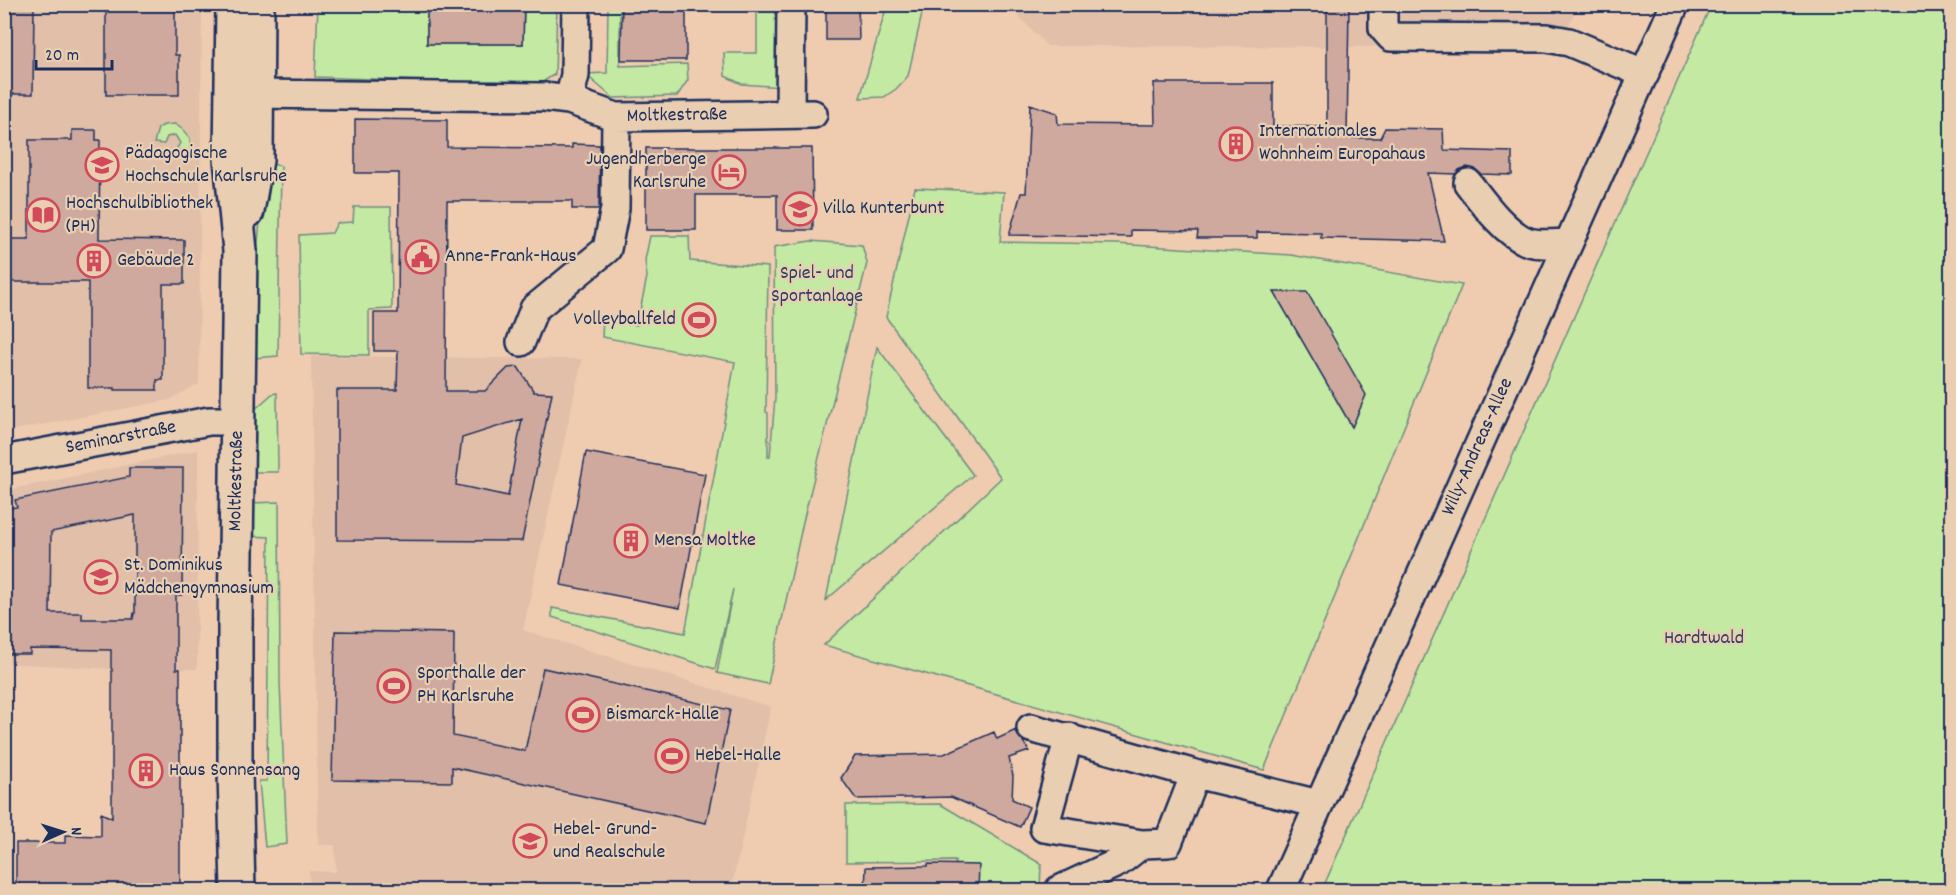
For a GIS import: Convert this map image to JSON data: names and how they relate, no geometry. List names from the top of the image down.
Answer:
{
  "streets": {
    "main road": ["Moltkestraße"],
    "street": ["Seminarstraße", "Willy-Andreas-Allee"]
  },
  "crossings": [
    ["Moltkestraße", "Seminarstraße"]
  ],
  "parks": ["Spiel- und Sportanlage", "Hardtwald"],
  "places": {
    "building": [
      "Internationales Wohnheim Europahaus",
      "Gebäude 2",
      "Mensa Moltke",
      "Haus Sonnensang"
    ],
    "school or university": [
      "Pädagogische Hochschule Karlsruhe",
      "Villa Kunterbunt",
      "St. Dominikus Mädchengymnasium",
      "Hebel- Grund- und Realschule"
    ],
    "hotel": ["Jugendherberge Karlsruhe"],
    "library": ["Hochschulbibliothek (PH)"],
    "public building": ["Anne-Frank-Haus"],
    "sports": [
      "Volleyballfeld",
      "Sporthalle der PH Karlsruhe",
      "Bismarck-Halle",
      "Hebel-Halle"
    ]
  },
  "scale_bar": "20 m",
  "north": "right"
}
